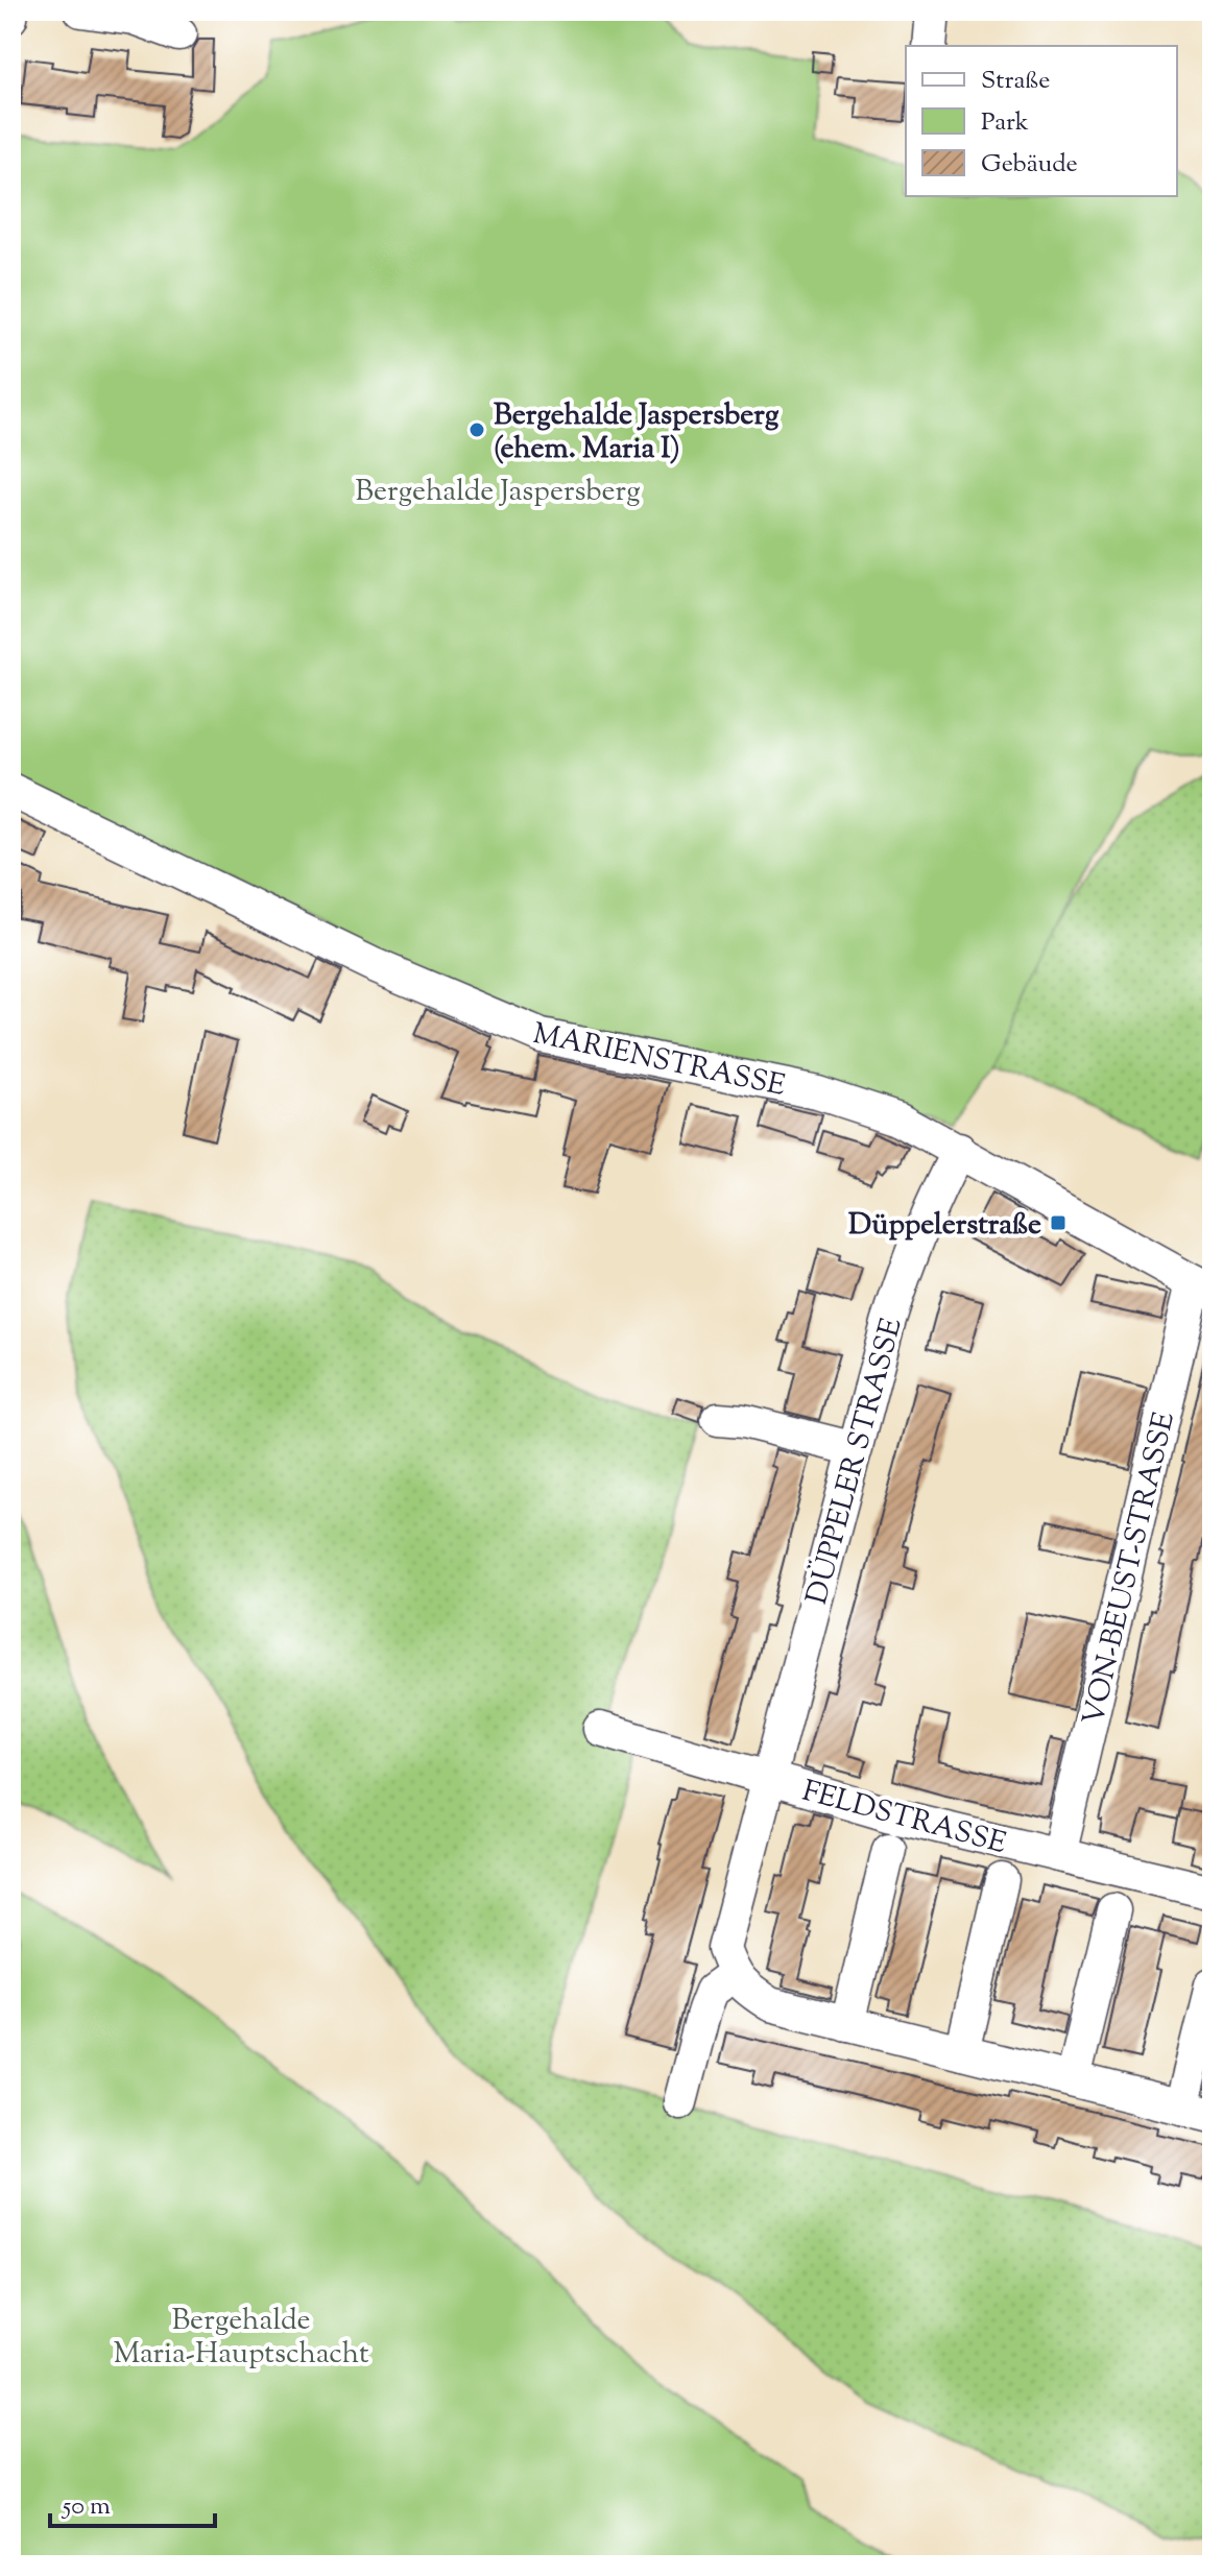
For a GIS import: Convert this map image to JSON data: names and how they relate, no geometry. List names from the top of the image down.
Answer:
{
  "streets": {
    "street": [
      "MARIENSTRASSE",
      "DÜPPELER STRASSE",
      "VON-BEUST-STRASSE",
      "FELDSTRASSE"
    ]
  },
  "crossings": [
    ["MARIENSTRASSE", "DÜPPELER STRASSE"],
    ["MARIENSTRASSE", "VON-BEUST-STRASSE"],
    ["DÜPPELER STRASSE", "FELDSTRASSE"],
    ["VON-BEUST-STRASSE", "FELDSTRASSE"]
  ],
  "parks": ["Bergehalde Jaspersberg", "Bergehalde Maria-Hauptschacht"],
  "places": {
    "other": ["Bergehalde Jaspersberg (ehem. Maria I)"],
    "transit": ["Düppelerstraße"]
  },
  "legend": ["Straße", "Park", "Gebäude"],
  "scale_bar": "50 m"
}
